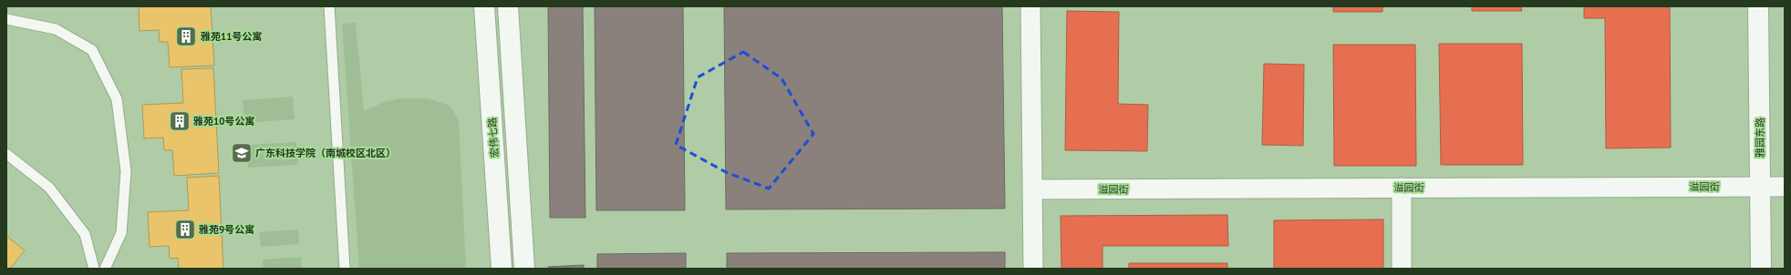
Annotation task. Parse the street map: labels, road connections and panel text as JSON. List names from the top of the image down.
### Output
{
  "streets": {
    "street": ["宏伟七路", "雅园东路", "溢园街"]
  },
  "crossings": [
    ["雅园东路", "溢园街"]
  ],
  "places": {
    "building": ["雅苑11号公寓", "雅苑10号公寓", "雅苑9号公寓"],
    "school or university": ["广东科技学院（南城校区北区）"]
  }
}
